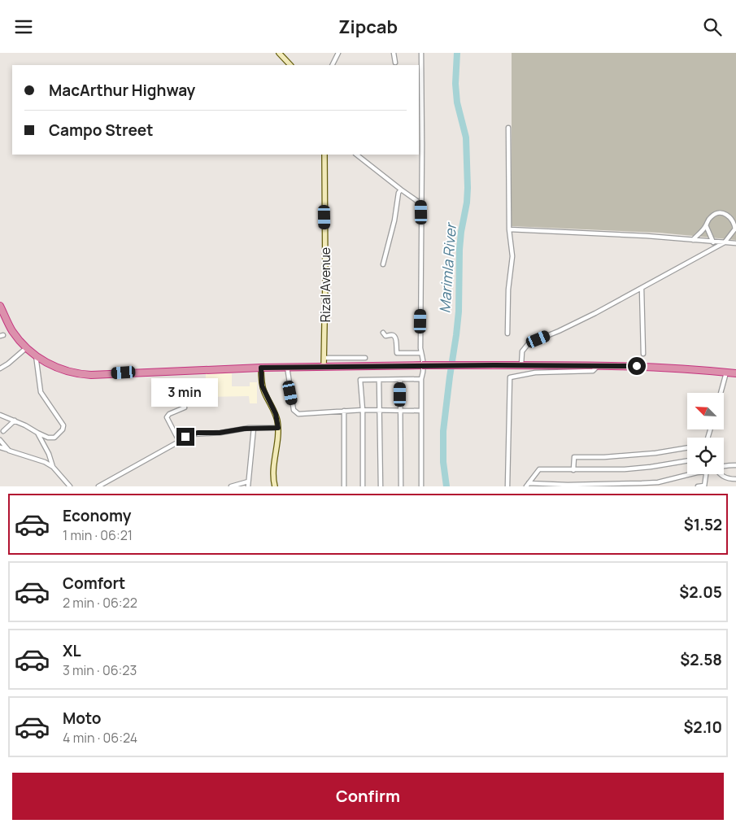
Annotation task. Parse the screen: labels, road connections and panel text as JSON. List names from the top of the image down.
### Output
{
  "streets": {
    "street": ["Rizal Avenue"]
  },
  "water": ["Marimla River"],
  "north": "top left",
  "page": {
    "header": "Zipcab",
    "banner": ["MacArthur Highway", "Campo Street"],
    "bubble": "3 min",
    "list": [
      {
        "name": "Economy",
        "note": "1 min · 06:21",
        "value": "$1.52"
      },
      {
        "name": "Comfort",
        "note": "2 min · 06:22",
        "value": "$2.05"
      },
      {
        "name": "XL",
        "note": "3 min · 06:23",
        "value": "$2.58"
      },
      {
        "name": "Moto",
        "note": "4 min · 06:24",
        "value": "$2.10"
      }
    ],
    "buttons": "Confirm"
  }
}
